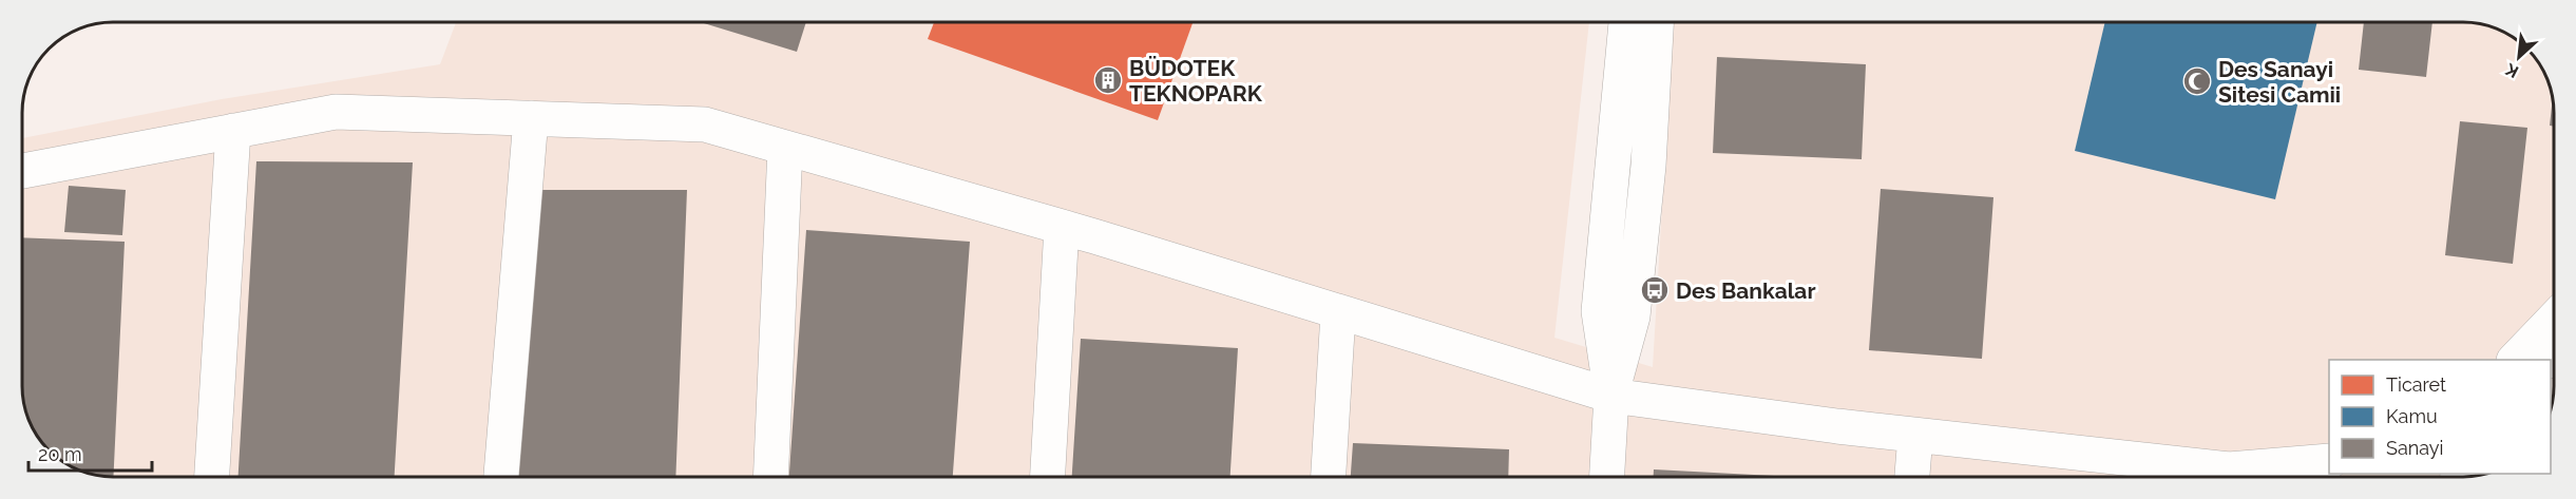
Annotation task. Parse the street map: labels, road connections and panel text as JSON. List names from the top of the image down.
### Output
{
  "places": {
    "building": ["BÜDOTEK TEKNOPARK"],
    "mosque": ["Des Sanayi Sitesi Camii"],
    "bus stop": ["Des Bankalar"]
  },
  "legend": ["Ticaret", "Kamu", "Sanayi"],
  "scale_bar": "20 m",
  "north": "bottom left"
}
